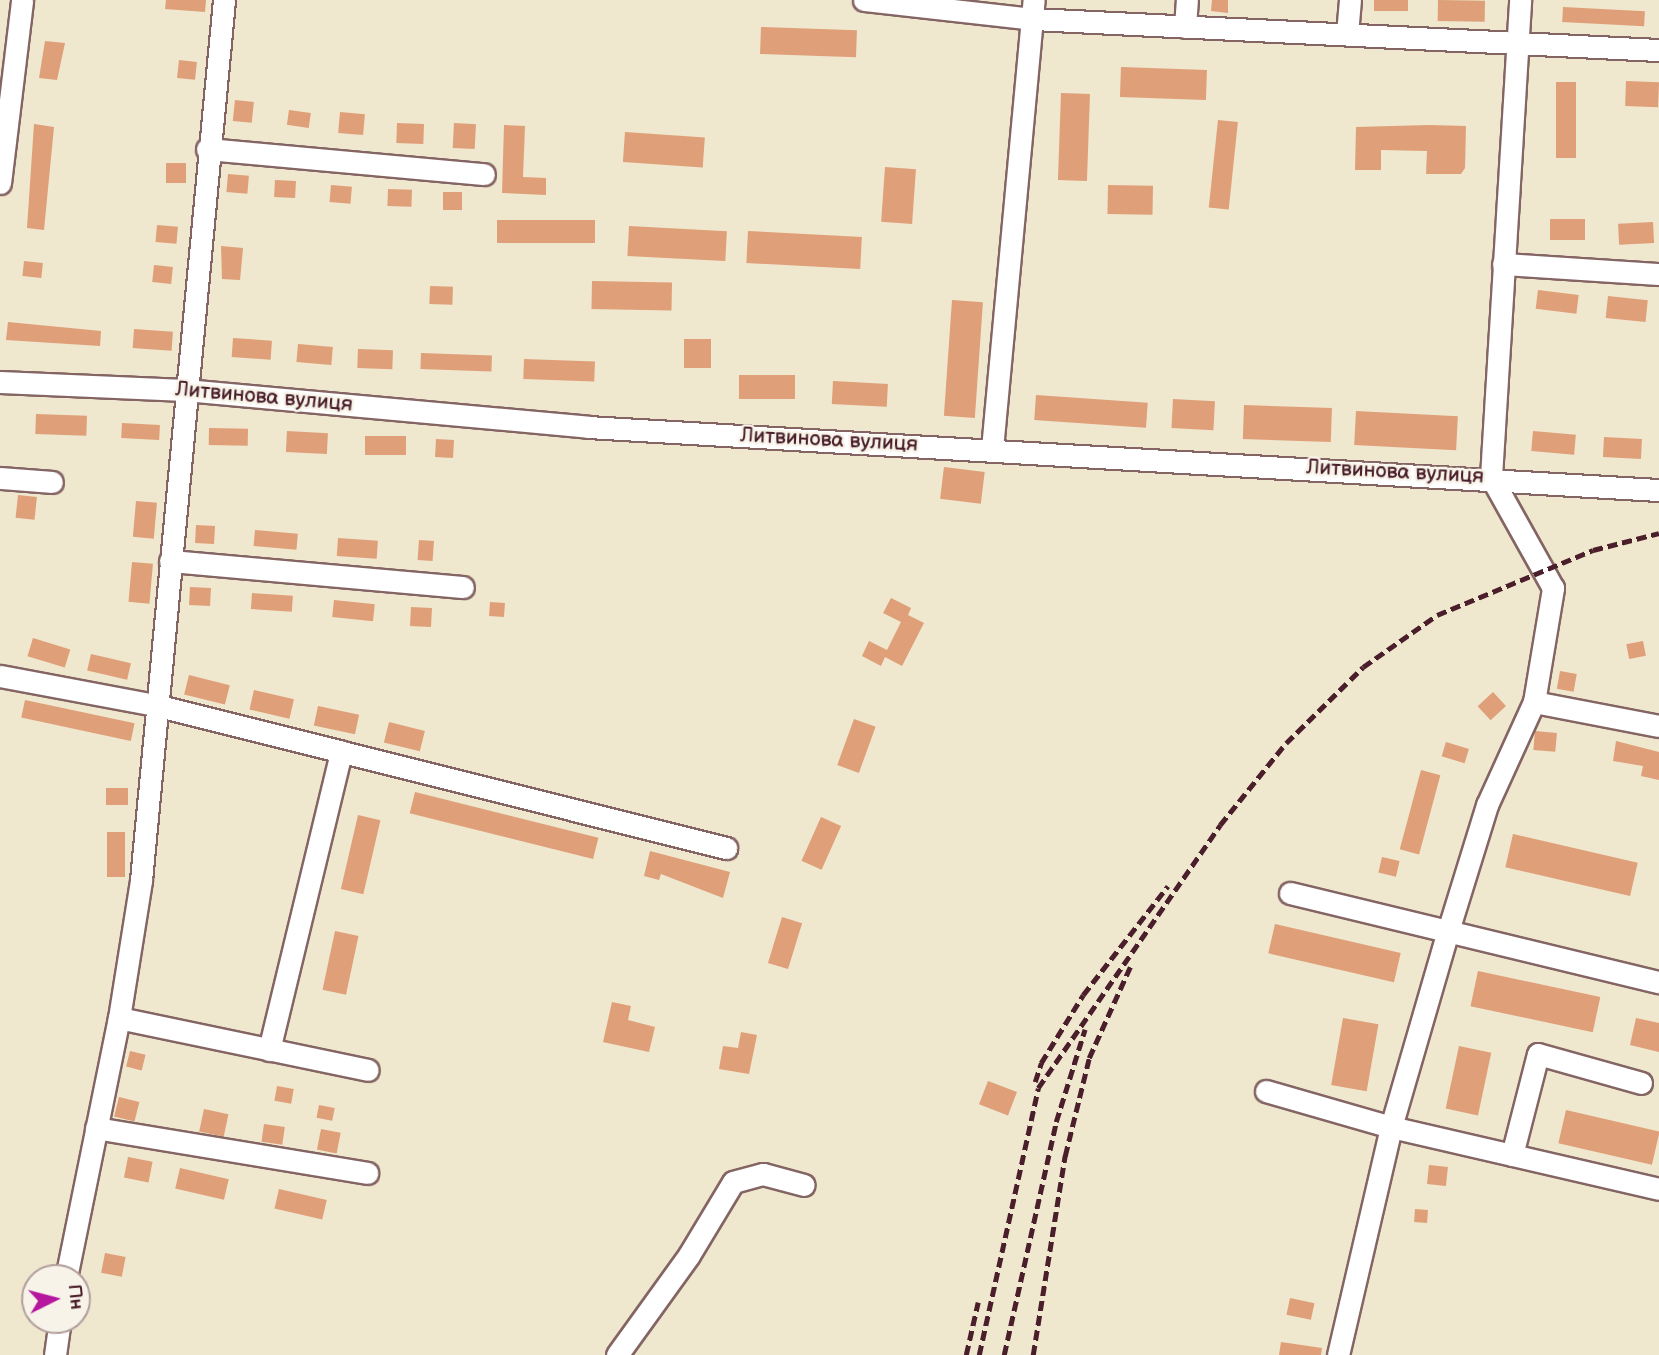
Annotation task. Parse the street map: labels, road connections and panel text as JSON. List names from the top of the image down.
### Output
{
  "streets": {
    "street": ["Литвинова вулиця"]
  },
  "north": "right"
}
